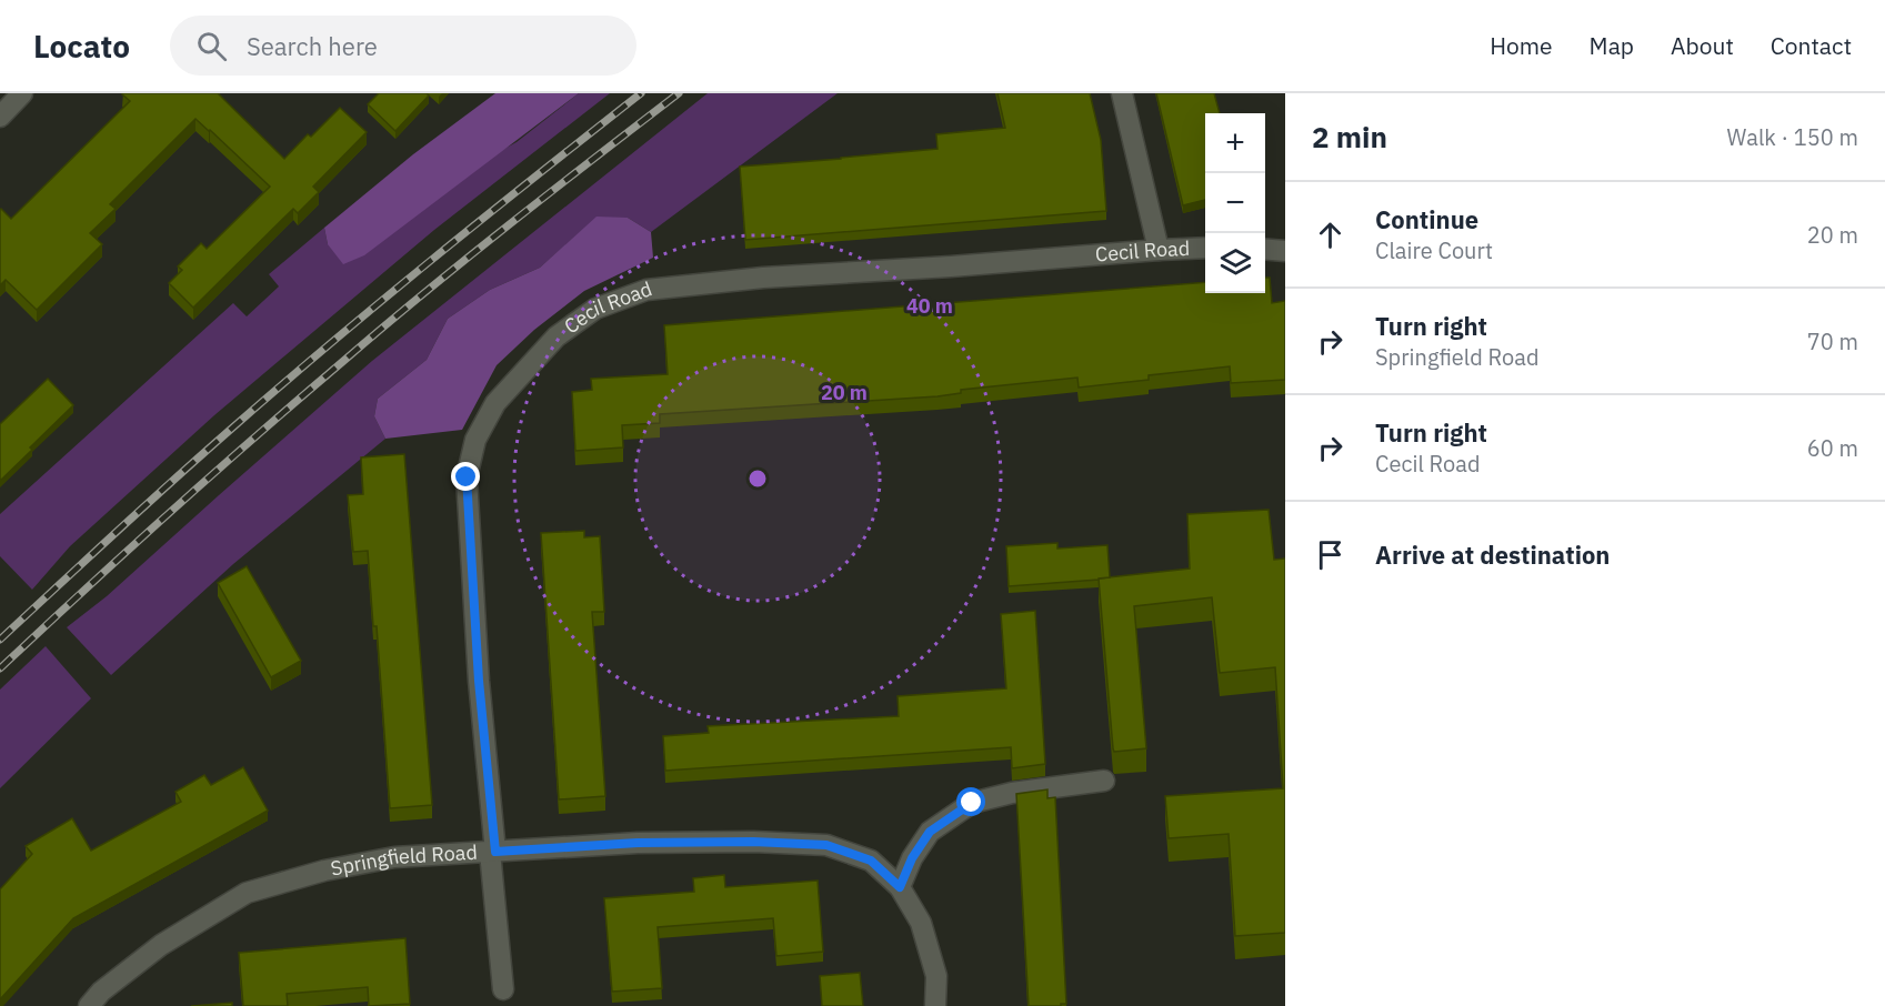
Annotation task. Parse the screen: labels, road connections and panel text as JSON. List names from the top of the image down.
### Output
{
  "streets": {
    "street": ["Cecil Road", "Springfield Road"]
  },
  "crossings": [
    ["Cecil Road", "Springfield Road"]
  ],
  "page": {
    "header": "Locato",
    "search": "Search here",
    "nav": [
      "Home",
      "Map",
      "About",
      "Contact"
    ],
    "heading": ["2 min", "Walk · 150 m"],
    "map_buttons": ["+", "−"],
    "list": [
      ["Continue", "Claire Court", "20 m"],
      ["Turn right", "Springfield Road", "70 m"],
      ["Turn right", "Cecil Road", "60 m"],
      "Arrive at destination"
    ]
  },
  "rings": ["40 m", "20 m"]
}
